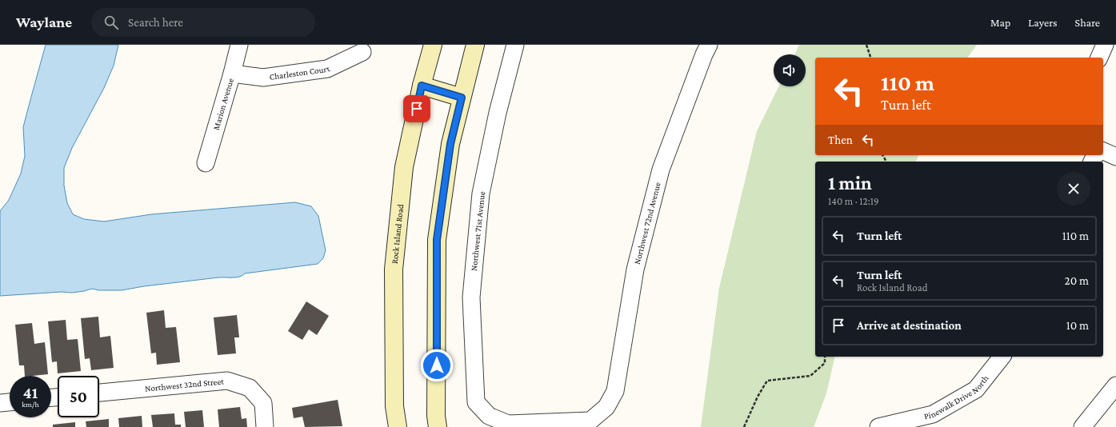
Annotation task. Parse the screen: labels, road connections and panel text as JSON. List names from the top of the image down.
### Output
{
  "streets": {
    "main road": ["Rock Island Road"],
    "street": [
      "Charleston Court",
      "Marion Avenue",
      "Northwest 72nd Avenue",
      "Northwest 71st Avenue",
      "Northwest 32nd Street",
      "Pinewalk Drive North"
    ]
  },
  "crossings": [
    ["Charleston Court", "Marion Avenue"],
    ["Northwest 72nd Avenue", "Northwest 71st Avenue"]
  ],
  "page": {
    "header": "Waylane",
    "search": "Search here",
    "nav": ["Map", "Layers", "Share"],
    "turn": ["110 m", "Turn left"],
    "then": "Then",
    "heading": ["1 min", "140 m · 12:19"],
    "list": [
      {
        "name": "Turn left",
        "value": "110 m"
      },
      {
        "name": "Turn left",
        "note": "Rock Island Road",
        "value": "20 m"
      },
      {
        "name": "Arrive at destination",
        "value": "10 m"
      }
    ],
    "speed": "41 km/h",
    "limit": "50"
  }
}
